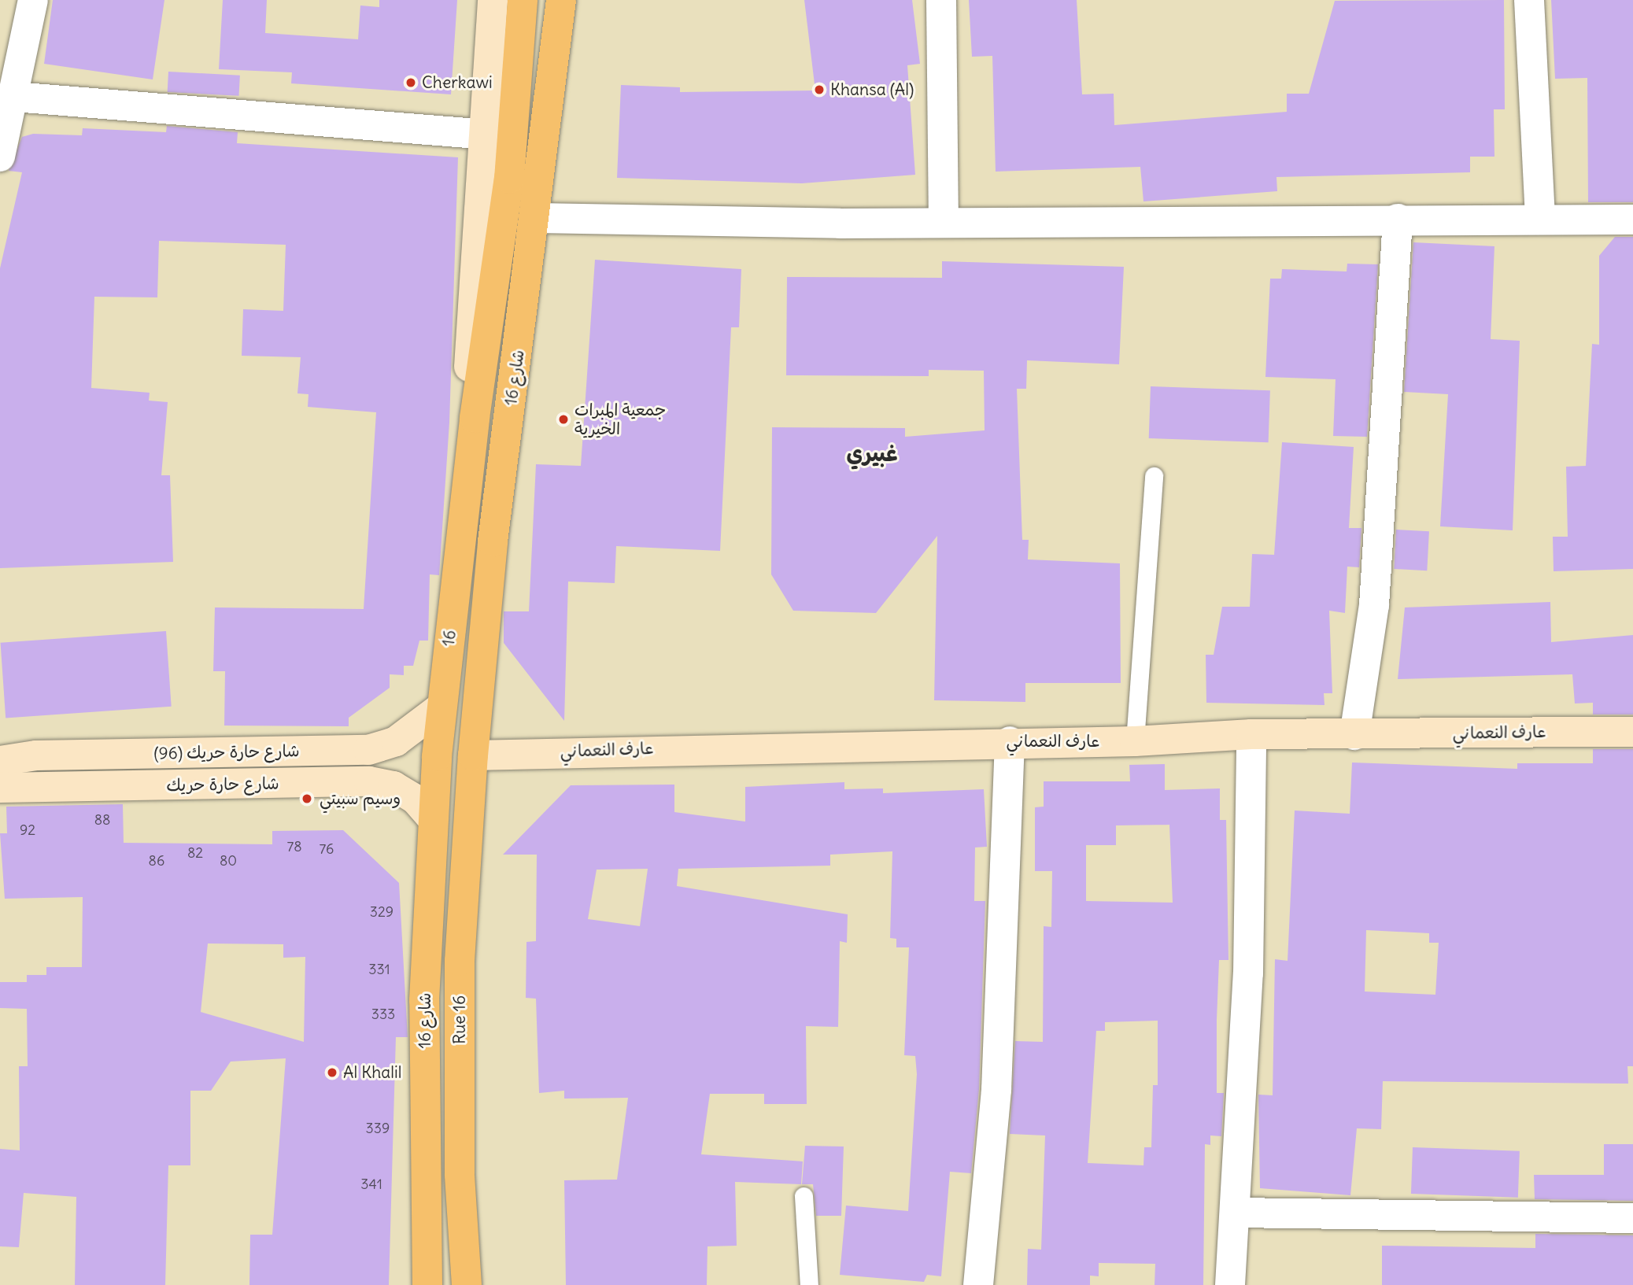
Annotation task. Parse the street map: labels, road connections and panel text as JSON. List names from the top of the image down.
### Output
{
  "streets": {
    "main road": ["شارع 16", "16", "Rue 16"],
    "street": ["عارف النعماني", "شارع حارة حريك (96)", "شارع حارة حريك"]
  },
  "crossings": [
    ["شارع 16", "16"],
    ["شارع 16", "عارف النعماني"],
    ["شارع 16", "شارع حارة حريك"],
    ["شارع 16", "Rue 16"],
    ["16", "شارع حارة حريك (96)"],
    ["عارف النعماني", "Rue 16"]
  ],
  "districts": ["غبيري"],
  "places": [
    "Cherkawi",
    "Khansa (Al)",
    "جمعية المبرات الخيرية",
    "وسيم سبيتي",
    "Al Khalil"
  ],
  "house_numbers": [
    "88",
    "92",
    "78",
    "76",
    "82",
    "86",
    "80",
    "329",
    "331",
    "333",
    "339",
    "341"
  ]
}
